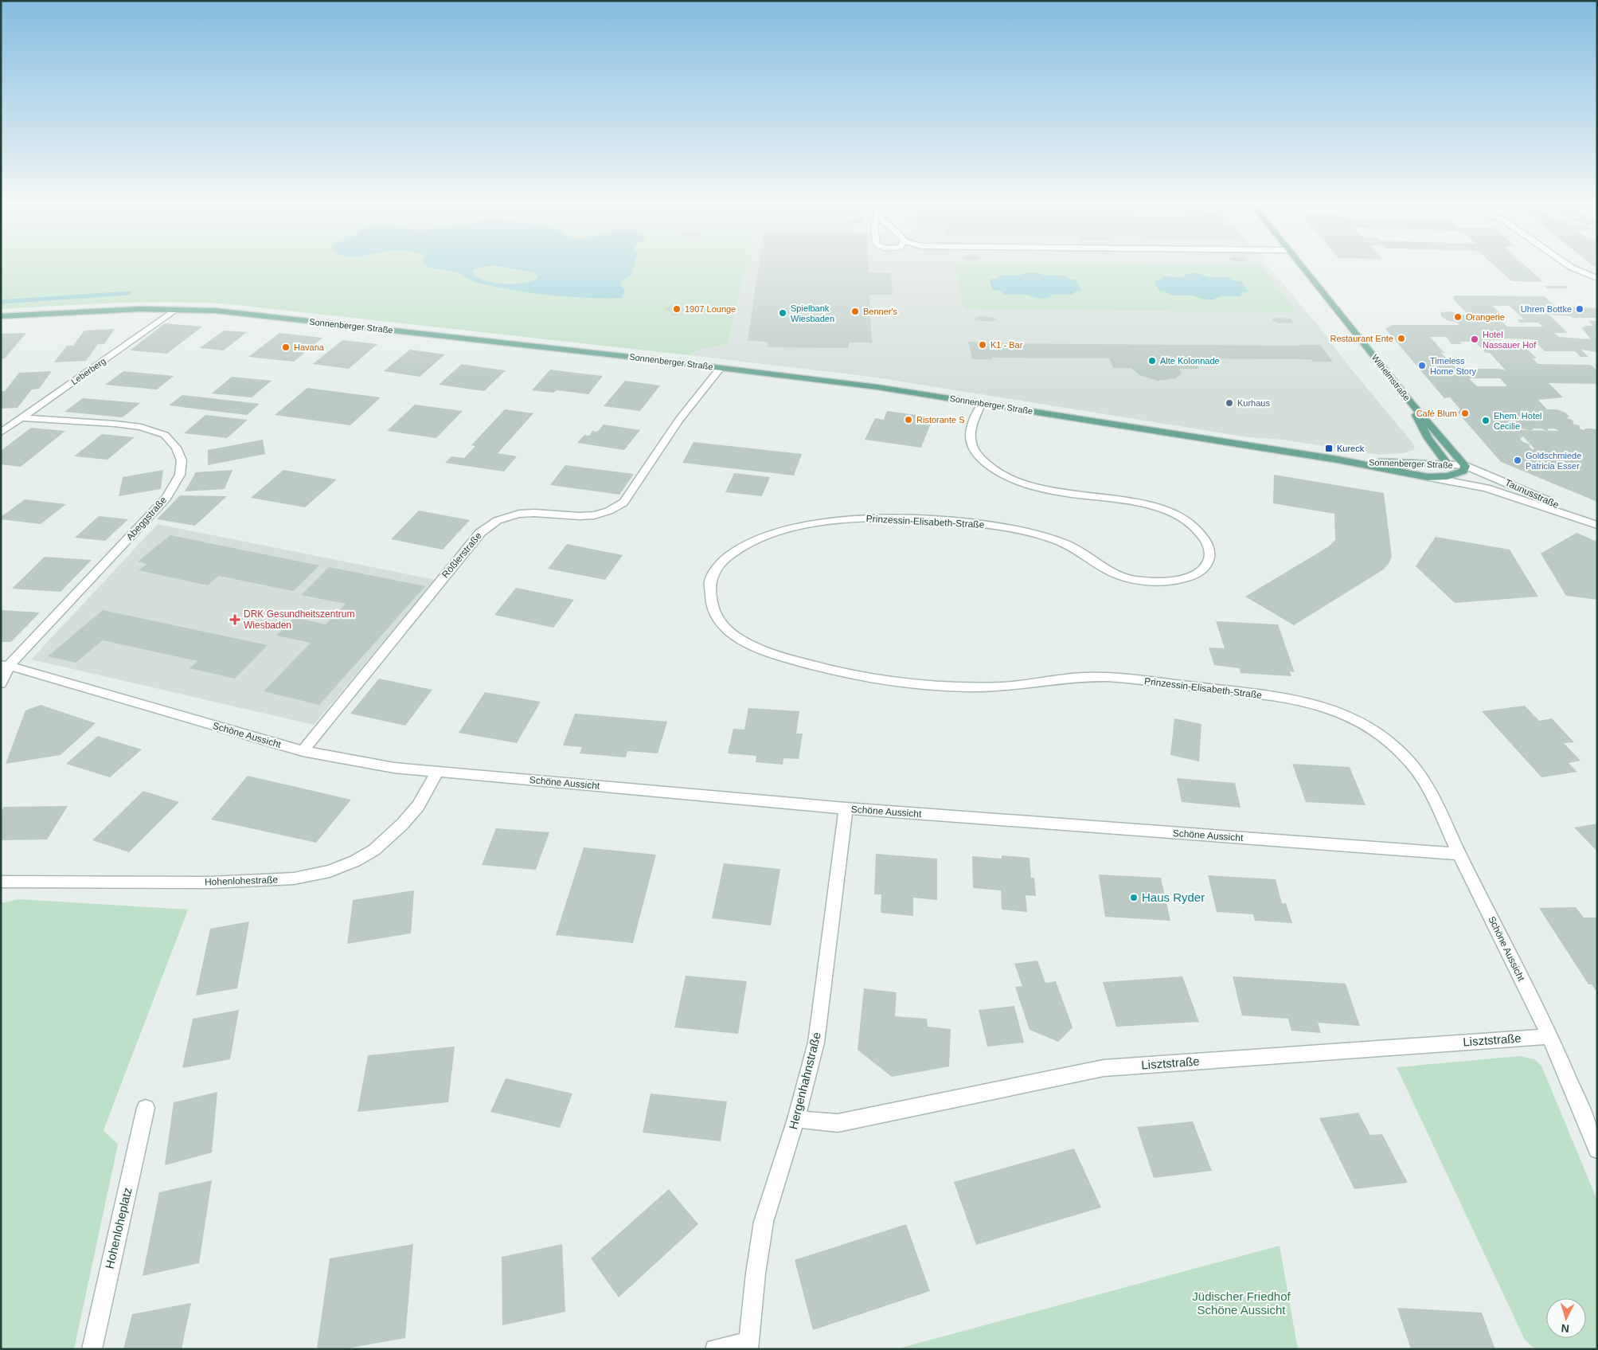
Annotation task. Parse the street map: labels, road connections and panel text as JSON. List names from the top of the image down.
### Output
{
  "streets": {
    "main road": ["Sonnenberger Straße", "Wilhelmstraße"],
    "street": [
      "Leberberg",
      "Taunusstraße",
      "Abeggstraße",
      "Prinzessin-Elisabeth-Straße",
      "Rößlerstraße",
      "Schöne Aussicht",
      "Hohenlohestraße",
      "Lisztstraße",
      "Hergenhahnstraße",
      "Hohenloheplatz"
    ]
  },
  "crossings": [
    ["Sonnenberger Straße", "Leberberg"],
    ["Sonnenberger Straße", "Wilhelmstraße"],
    ["Sonnenberger Straße", "Taunusstraße"],
    ["Sonnenberger Straße", "Prinzessin-Elisabeth-Straße"],
    ["Sonnenberger Straße", "Rößlerstraße"],
    ["Leberberg", "Abeggstraße"],
    ["Wilhelmstraße", "Taunusstraße"],
    ["Abeggstraße", "Schöne Aussicht"],
    ["Prinzessin-Elisabeth-Straße", "Schöne Aussicht"],
    ["Rößlerstraße", "Schöne Aussicht"],
    ["Schöne Aussicht", "Hohenlohestraße"],
    ["Schöne Aussicht", "Lisztstraße"],
    ["Schöne Aussicht", "Hergenhahnstraße"],
    ["Lisztstraße", "Hergenhahnstraße"]
  ],
  "parks": ["Jüdischer Friedhof Schöne Aussicht"],
  "places": {
    "other": [
      "1907 Lounge",
      "Uhren Bottke",
      "Benner's",
      "Spielbank Wiesbaden",
      "Orangerie",
      "Restaurant Ente",
      "Hotel Nassauer Hof",
      "K1 - Bar",
      "Havana",
      "Alte Kolonnade",
      "Timeless Home Story",
      "Kurhaus",
      "Café Blum",
      "Ristorante S",
      "Ehem. Hotel Cecilie",
      "Goldschmiede Patricia Esser",
      "Haus Ryder"
    ],
    "transit": ["Kureck"],
    "health": ["DRK Gesundheitszentrum Wiesbaden"]
  },
  "north": "bottom"
}
